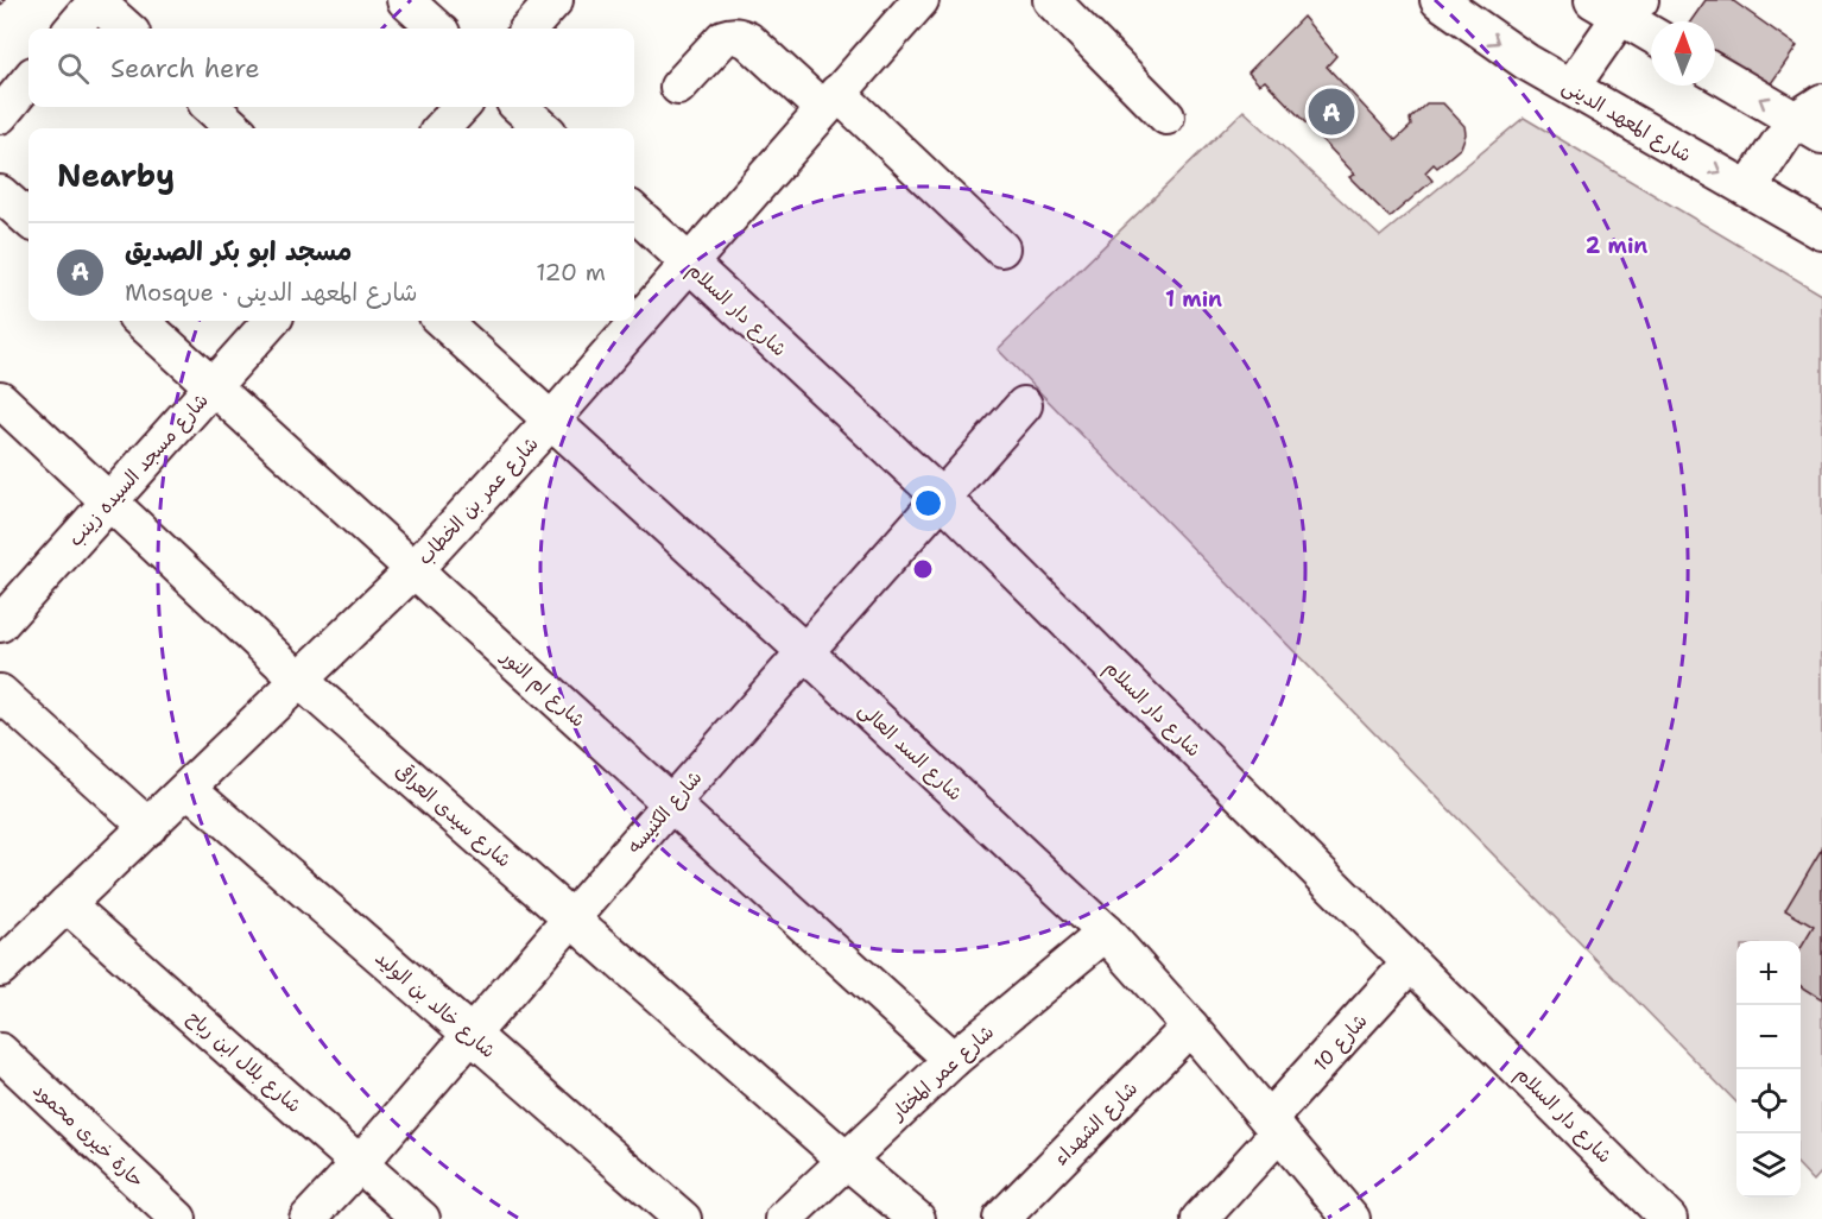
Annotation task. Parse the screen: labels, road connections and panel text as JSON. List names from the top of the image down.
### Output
{
  "streets": {
    "street": [
      "شارع المعهد الدينى",
      "شارع دار السلام",
      "شارع مسجد السيده زينب",
      "شارع عمر بن الخطاب",
      "شارع ام النور",
      "شارع السد العالى",
      "شارع الكنيسه",
      "شارع سيدى العراقى",
      "شارع خالد بن الوليد",
      "شارع 10",
      "شارع بلال ابن رباح",
      "شارع عمر المختار",
      "شارع الشهداء",
      "حارة خيرى محمود"
    ]
  },
  "crossings": [
    ["شارع دار السلام", "شارع عمر بن الخطاب"],
    ["شارع دار السلام", "شارع الكنيسه"],
    ["شارع دار السلام", "شارع 10"],
    ["شارع مسجد السيده زينب", "شارع ام النور"],
    ["شارع مسجد السيده زينب", "شارع سيدى العراقى"],
    ["شارع عمر بن الخطاب", "شارع ام النور"],
    ["شارع عمر بن الخطاب", "شارع السد العالى"],
    ["شارع عمر بن الخطاب", "شارع سيدى العراقى"],
    ["شارع عمر بن الخطاب", "شارع خالد بن الوليد"],
    ["شارع عمر بن الخطاب", "شارع بلال ابن رباح"],
    ["شارع ام النور", "شارع الكنيسه"],
    ["شارع ام النور", "شارع عمر المختار"],
    ["شارع السد العالى", "شارع الكنيسه"],
    ["شارع السد العالى", "شارع 10"],
    ["شارع السد العالى", "شارع عمر المختار"],
    ["شارع السد العالى", "شارع الشهداء"],
    ["شارع الكنيسه", "شارع سيدى العراقى"],
    ["شارع الكنيسه", "شارع خالد بن الوليد"],
    ["شارع الكنيسه", "شارع بلال ابن رباح"],
    ["شارع سيدى العراقى", "شارع عمر المختار"]
  ],
  "north": "top",
  "page": {
    "search": "Search here",
    "pins": "A",
    "heading": "Nearby",
    "list": [
      {
        "mark": "A",
        "name": "مسجد ابو بكر الصديق",
        "note": "Mosque · شارع المعهد الدينى",
        "value": "120 m"
      }
    ],
    "map_buttons": ["+", "−"]
  },
  "rings": ["2 min", "1 min"]
}
